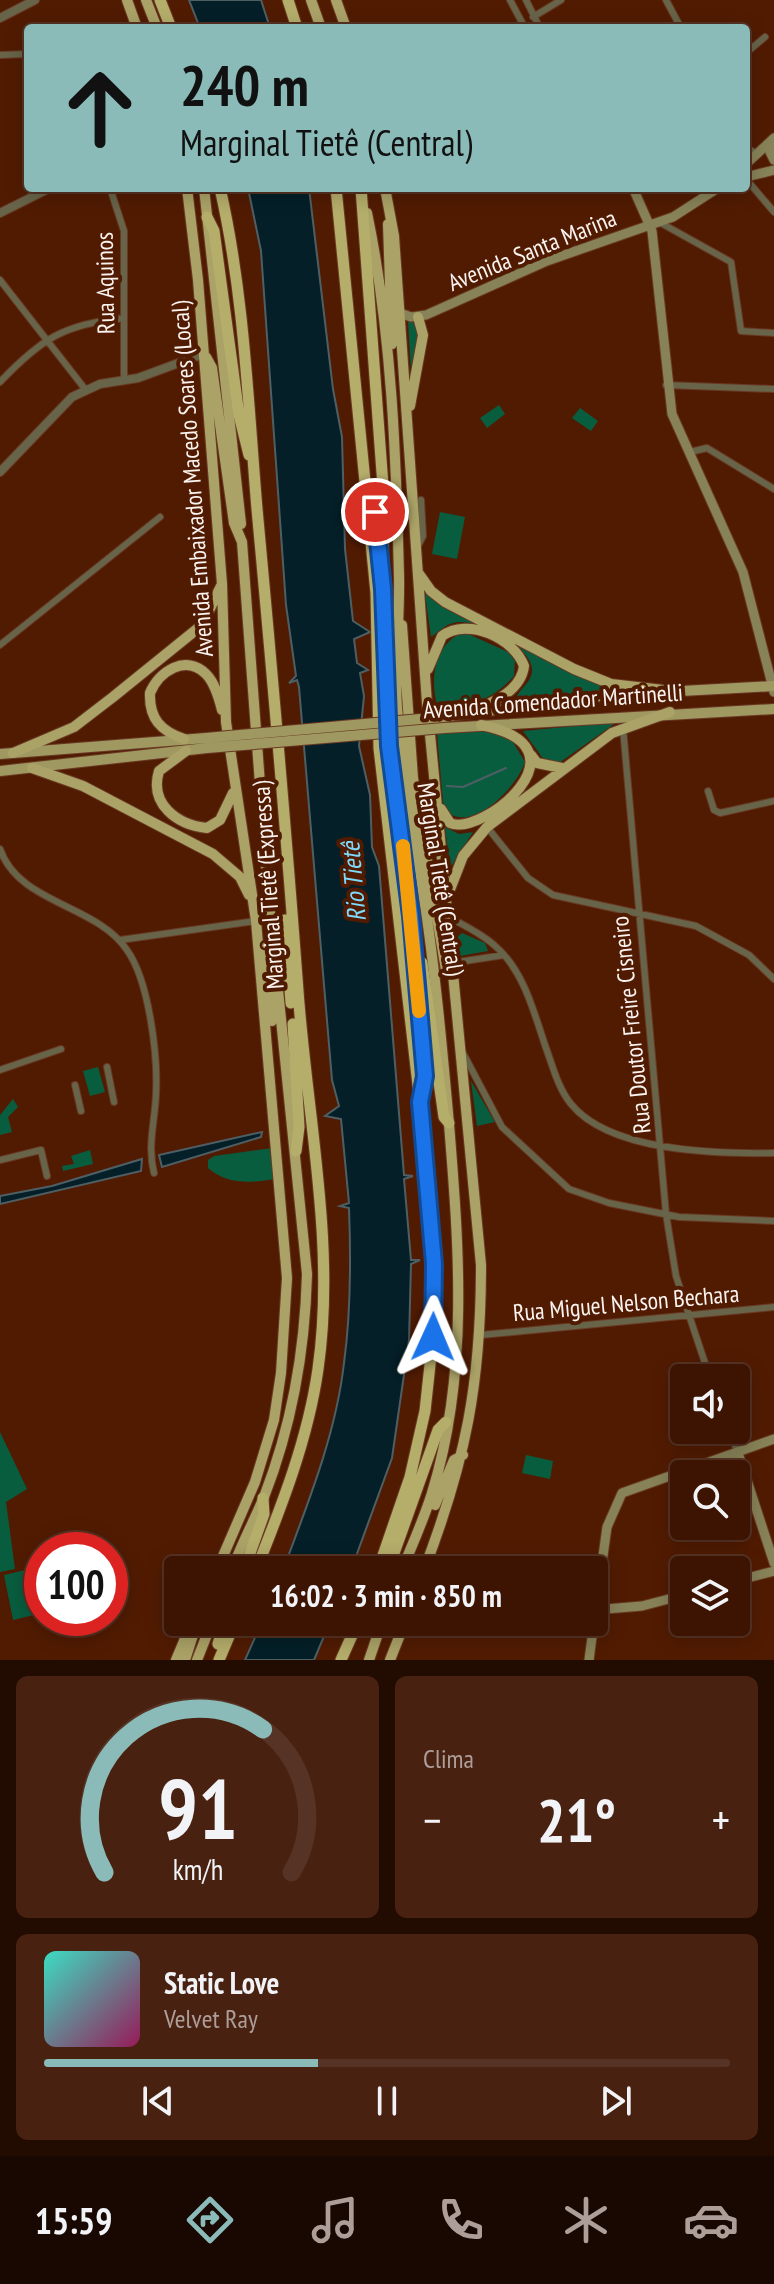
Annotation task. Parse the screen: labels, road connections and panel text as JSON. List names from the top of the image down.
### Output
{
  "streets": {
    "highway": ["Avenida Embaixador Macedo Soares (Local)", "Marginal Tietê (Central)", "Marginal Tietê (Expressa)"],
    "main road": ["Avenida Santa Marina", "Avenida Comendador Martinelli"],
    "street": ["Rua Aquinos", "Rua Doutor Freire Cisneiro", "Rua Miguel Nelson Bechara"]
  },
  "crossings": [
    ["Rua Doutor Freire Cisneiro", "Rua Miguel Nelson Bechara"]
  ],
  "water": ["Rio Tietê"],
  "page": {
    "turn": ["240 m", "Marginal Tietê (Central)"],
    "limit": "100",
    "trip": "16:02 · 3 min · 850 m",
    "tile": "Clima",
    "heat": ["−", "21°", "+"],
    "song": ["Static Love", "Velvet Ray"],
    "tabs": "15:59",
    "gauge": ["91", "km/h"]
  }
}
